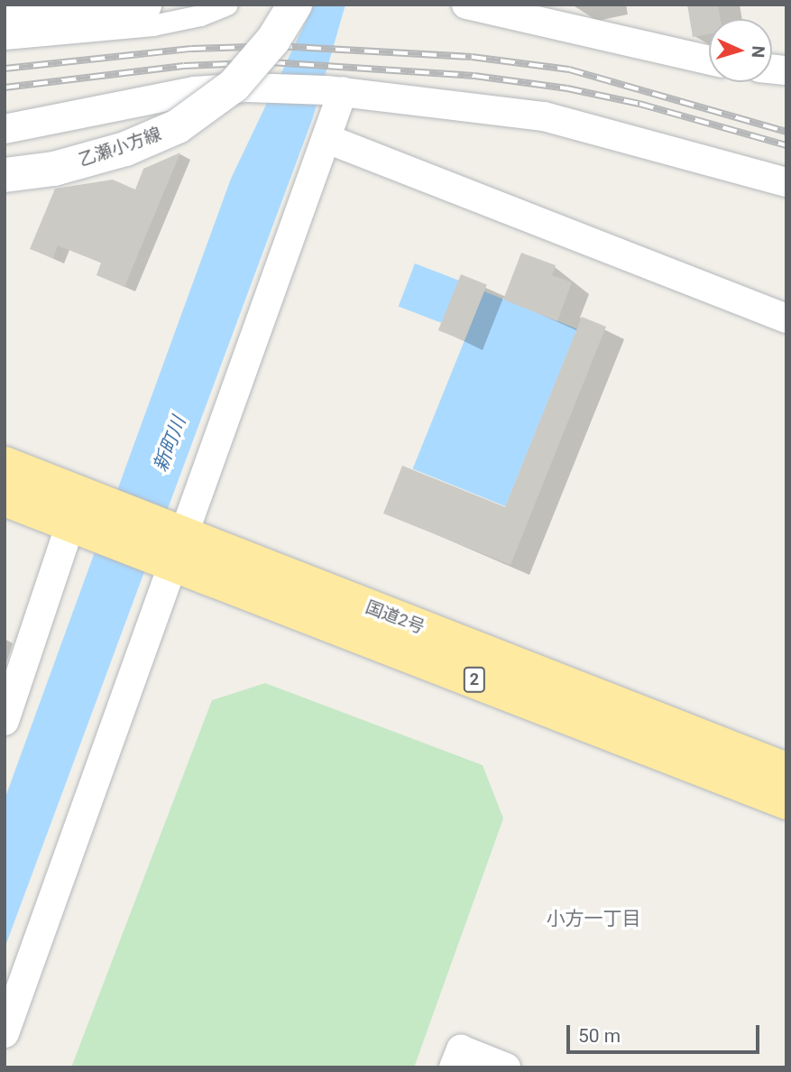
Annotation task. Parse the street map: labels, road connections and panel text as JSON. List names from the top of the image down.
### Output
{
  "streets": {
    "highway": ["国道2号", "2"],
    "main road": ["乙瀬小方線"]
  },
  "districts": ["小方一丁目"],
  "water": ["新町川"],
  "scale_bar": "50 m",
  "north": "right"
}
